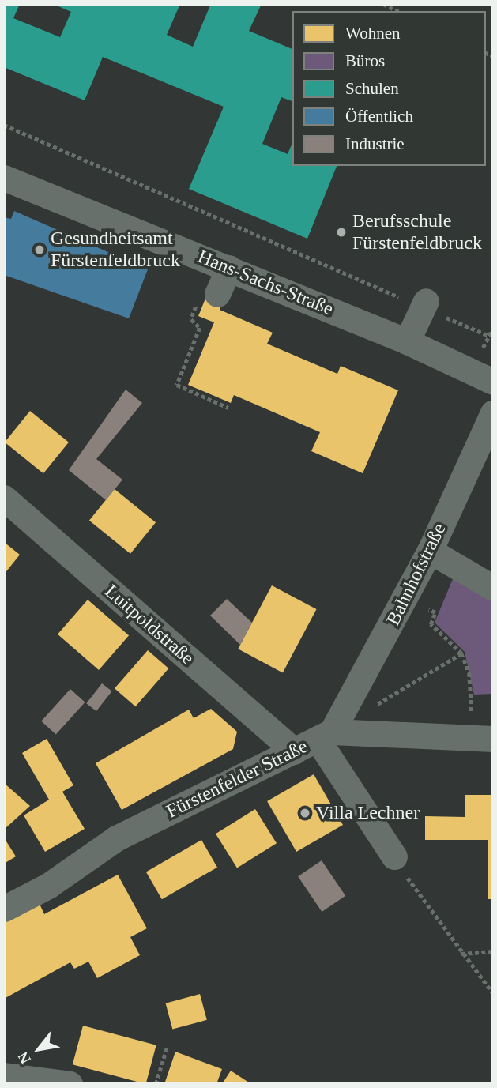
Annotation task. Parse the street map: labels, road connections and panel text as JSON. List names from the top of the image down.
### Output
{
  "streets": {
    "street": [
      "Hans-Sachs-Straße",
      "Bahnhofstraße",
      "Luitpoldstraße",
      "Fürstenfelder Straße"
    ]
  },
  "crossings": [
    ["Bahnhofstraße", "Fürstenfelder Straße"],
    ["Luitpoldstraße", "Fürstenfelder Straße"]
  ],
  "places": ["Berufsschule Fürstenfeldbruck", "Gesundheitsamt Fürstenfeldbruck", "Villa Lechner"],
  "legend": [
    "Wohnen",
    "Büros",
    "Schulen",
    "Öffentlich",
    "Industrie"
  ],
  "north": "bottom left"
}
